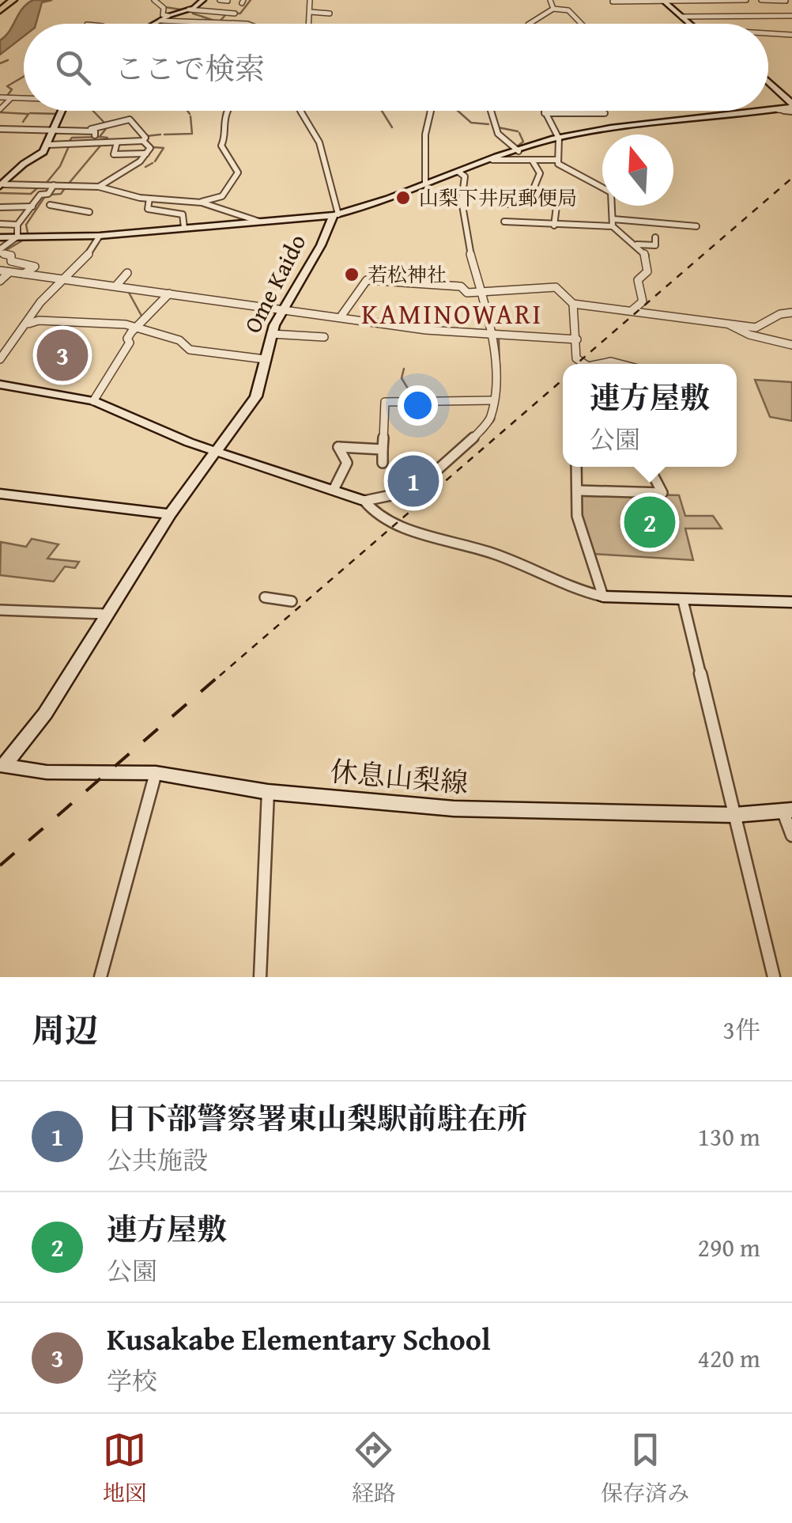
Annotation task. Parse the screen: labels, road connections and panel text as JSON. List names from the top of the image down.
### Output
{
  "streets": {
    "main road": ["Ome Kaido", "休息山梨線"]
  },
  "crossings": [
    ["Ome Kaido", "休息山梨線"]
  ],
  "districts": ["KAMINOWARI"],
  "places": ["山梨下井尻郵便局", "若松神社"],
  "north": "top",
  "page": {
    "search": "ここで検索",
    "pins": ["3", "1", "2"],
    "popup": ["連方屋敷", "公園"],
    "heading": ["周辺", "3件"],
    "list": [
      {
        "mark": "1",
        "name": "日下部警察署東山梨駅前駐在所",
        "note": "公共施設",
        "value": "130 m"
      },
      {
        "mark": "2",
        "name": "連方屋敷",
        "note": "公園",
        "value": "290 m"
      },
      {
        "mark": "3",
        "name": "Kusakabe Elementary School",
        "note": "学校",
        "value": "420 m"
      }
    ],
    "nav": ["地図", "経路", "保存済み"]
  }
}
